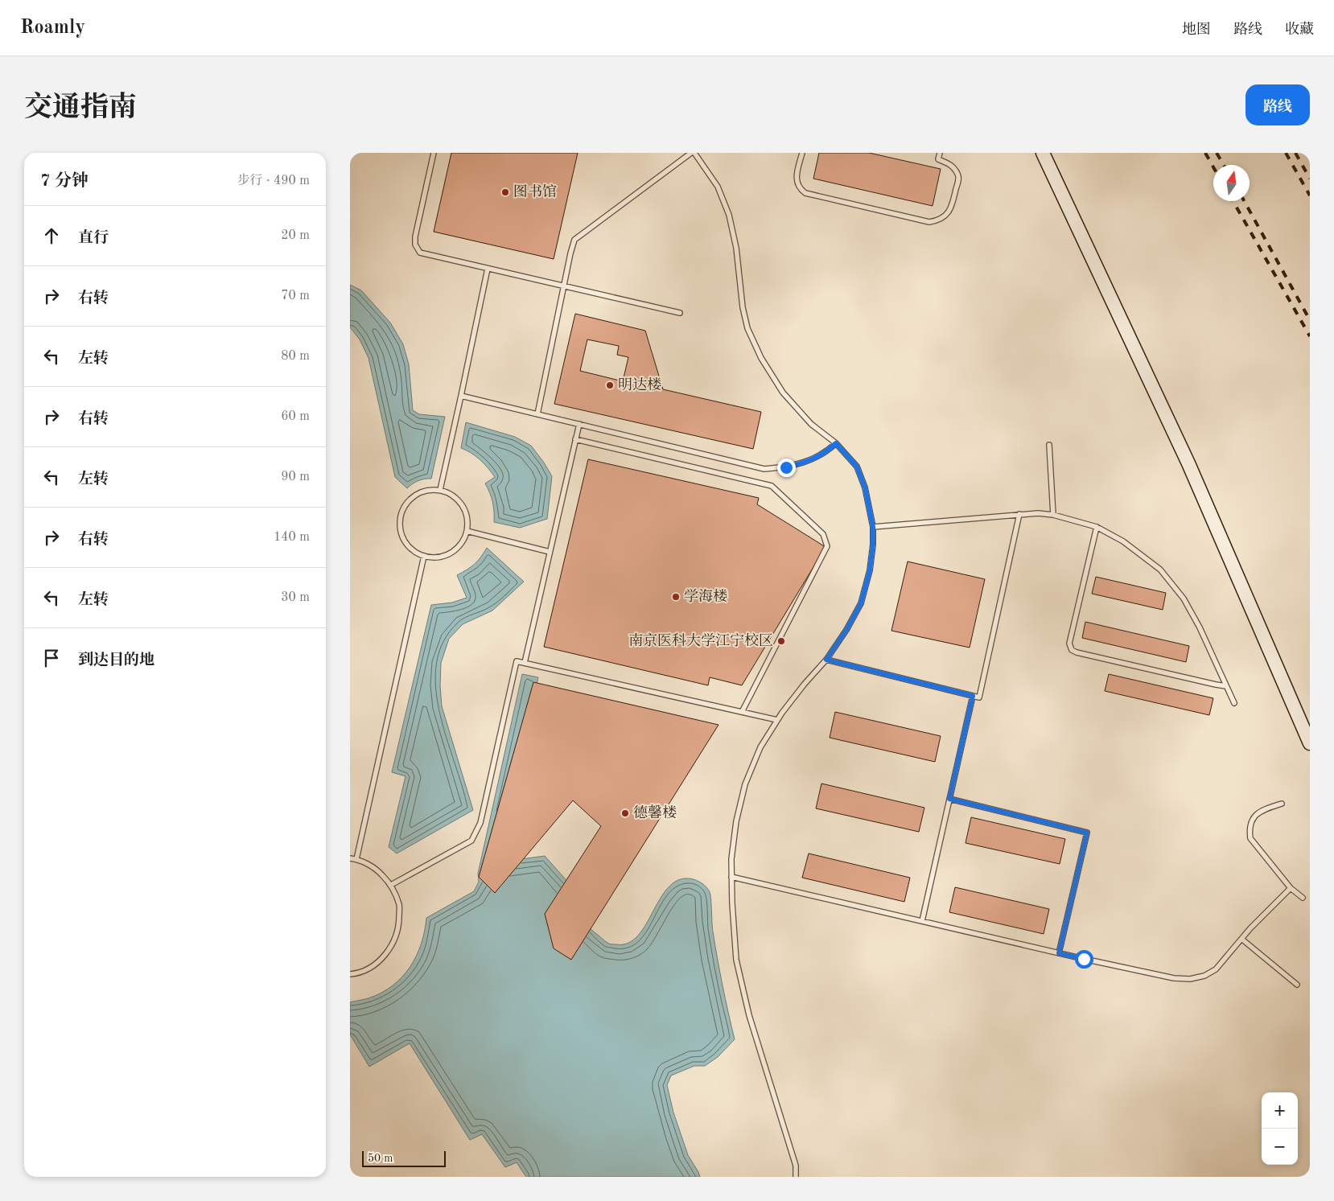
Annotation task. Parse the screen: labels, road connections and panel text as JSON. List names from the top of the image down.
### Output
{
  "places": [
    "图书馆",
    "明达楼",
    "学海楼",
    "南京医科大学江宁校区",
    "德馨楼"
  ],
  "scale_bar": "50 m",
  "north": "top",
  "page": {
    "header": "Roamly",
    "nav": ["地图", "路线", "收藏"],
    "title": "交通指南",
    "buttons": "路线",
    "heading": ["7 分钟", "步行 · 490 m"],
    "list": [
      ["直行", "20 m"],
      ["右转", "70 m"],
      ["左转", "80 m"],
      ["右转", "60 m"],
      ["左转", "90 m"],
      ["右转", "140 m"],
      ["左转", "30 m"],
      "到达目的地"
    ],
    "map_buttons": ["+", "−"],
    "scale": "50 m"
  }
}
